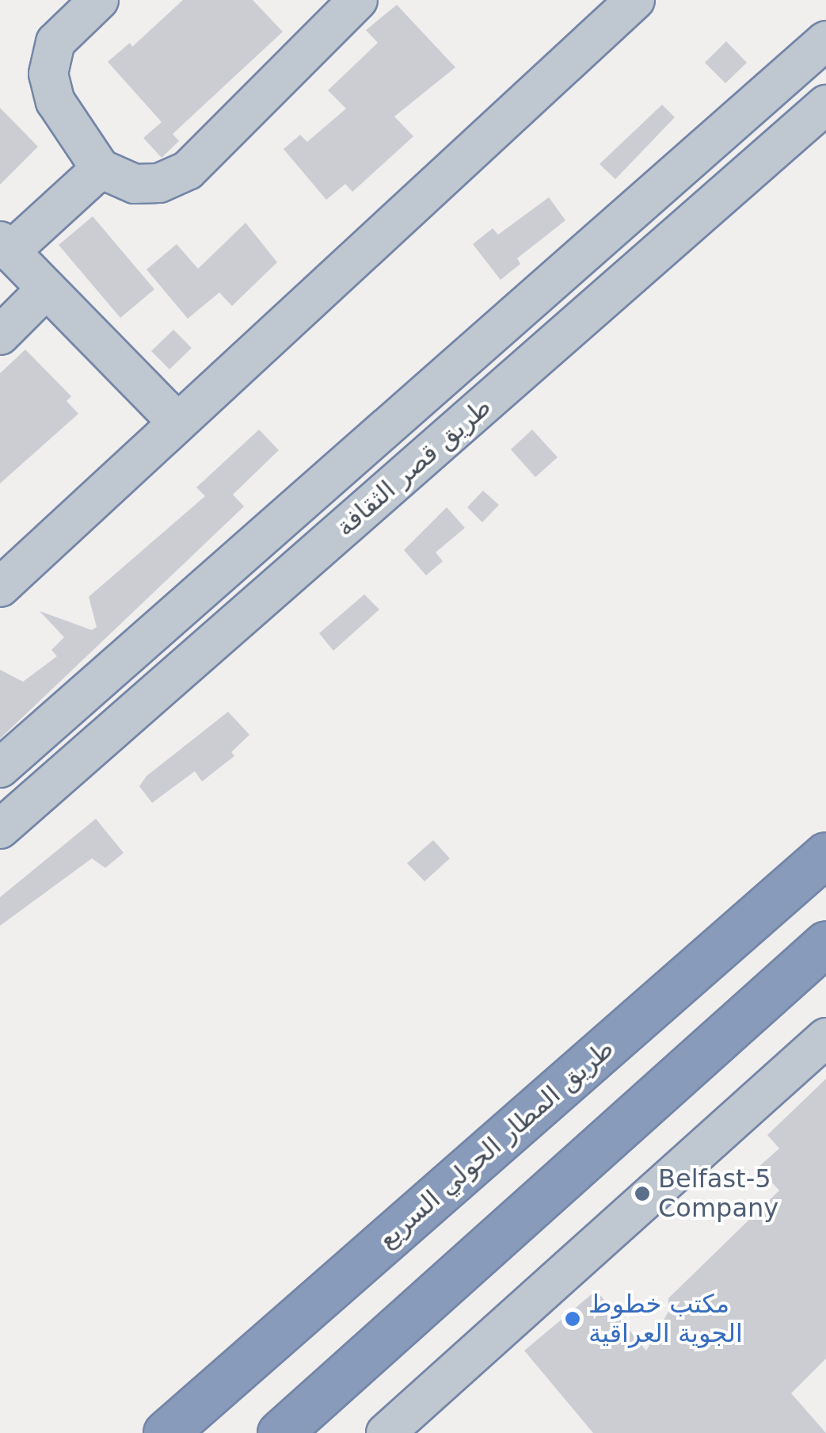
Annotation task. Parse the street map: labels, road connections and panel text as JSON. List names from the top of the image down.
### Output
{
  "streets": {
    "highway": ["طريق المطار الحولي السريع"],
    "street": ["طريق قصر الثقافة"]
  },
  "places": ["Belfast-5 Company", "مكتب خطوط الجوية العراقية"]
}
